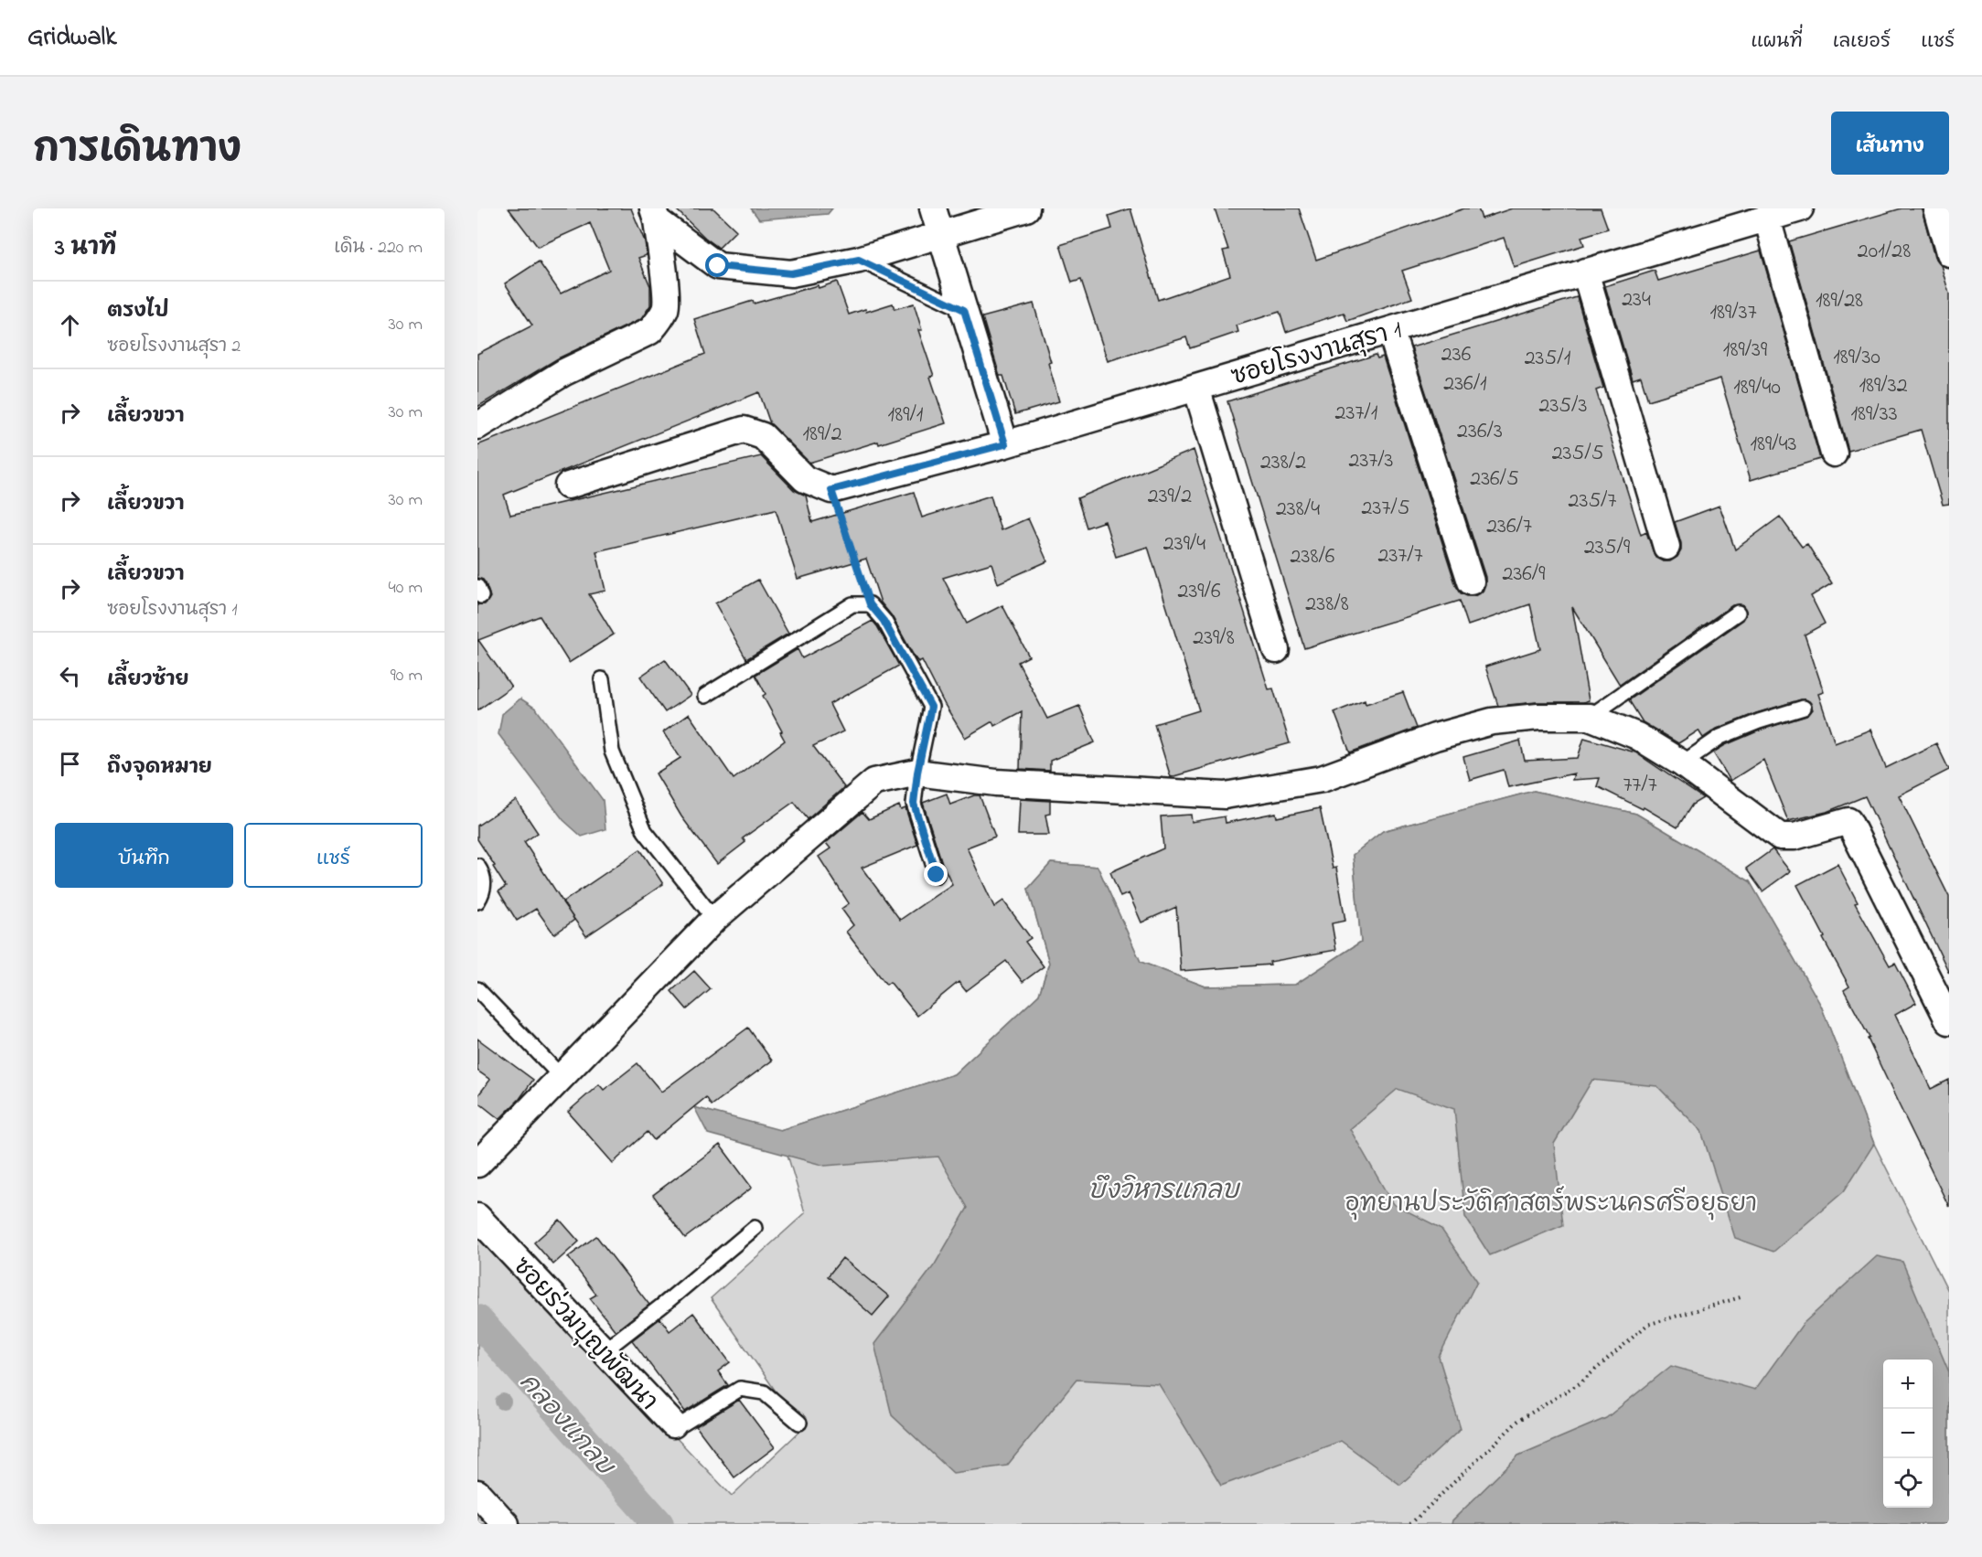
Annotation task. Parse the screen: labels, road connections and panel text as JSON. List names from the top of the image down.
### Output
{
  "streets": {
    "street": ["ซอยโรงงานสุรา 1", "ซอยร่วมบุญพัฒนา"]
  },
  "water": ["บึงวิหารแกลบ", "คลองแกลบ"],
  "parks": ["อุทยานประวัติศาสตร์พระนครศรีอยุธยา"],
  "house_numbers": [
    "201/28",
    "234",
    "189/28",
    "189/37",
    "189/39",
    "236",
    "189/30",
    "235/1",
    "236/1",
    "189/32",
    "189/40",
    "235/3",
    "237/1",
    "189/33",
    "189/1",
    "236/3",
    "189/2",
    "189/43",
    "235/5",
    "237/3",
    "238/2",
    "236/5",
    "239/2",
    "235/7",
    "237/5",
    "238/4",
    "236/7",
    "239/4",
    "235/9",
    "237/7",
    "238/6",
    "236/9",
    "239/6",
    "238/8",
    "239/8",
    "77/7"
  ],
  "page": {
    "header": "Gridwalk",
    "nav": ["แผนที่", "เลเยอร์", "แชร์"],
    "title": "การเดินทาง",
    "buttons": [
      "เส้นทาง",
      ["บันทึก", "แชร์"]
    ],
    "heading": ["3 นาที", "เดิน · 220 m"],
    "list": [
      ["ตรงไป", "ซอยโรงงานสุรา 2", "30 m"],
      ["เลี้ยวขวา", "30 m"],
      ["เลี้ยวขวา", "30 m"],
      ["เลี้ยวขวา", "ซอยโรงงานสุรา 1", "40 m"],
      ["เลี้ยวซ้าย", "90 m"],
      "ถึงจุดหมาย"
    ],
    "map_buttons": ["+", "−"]
  }
}
